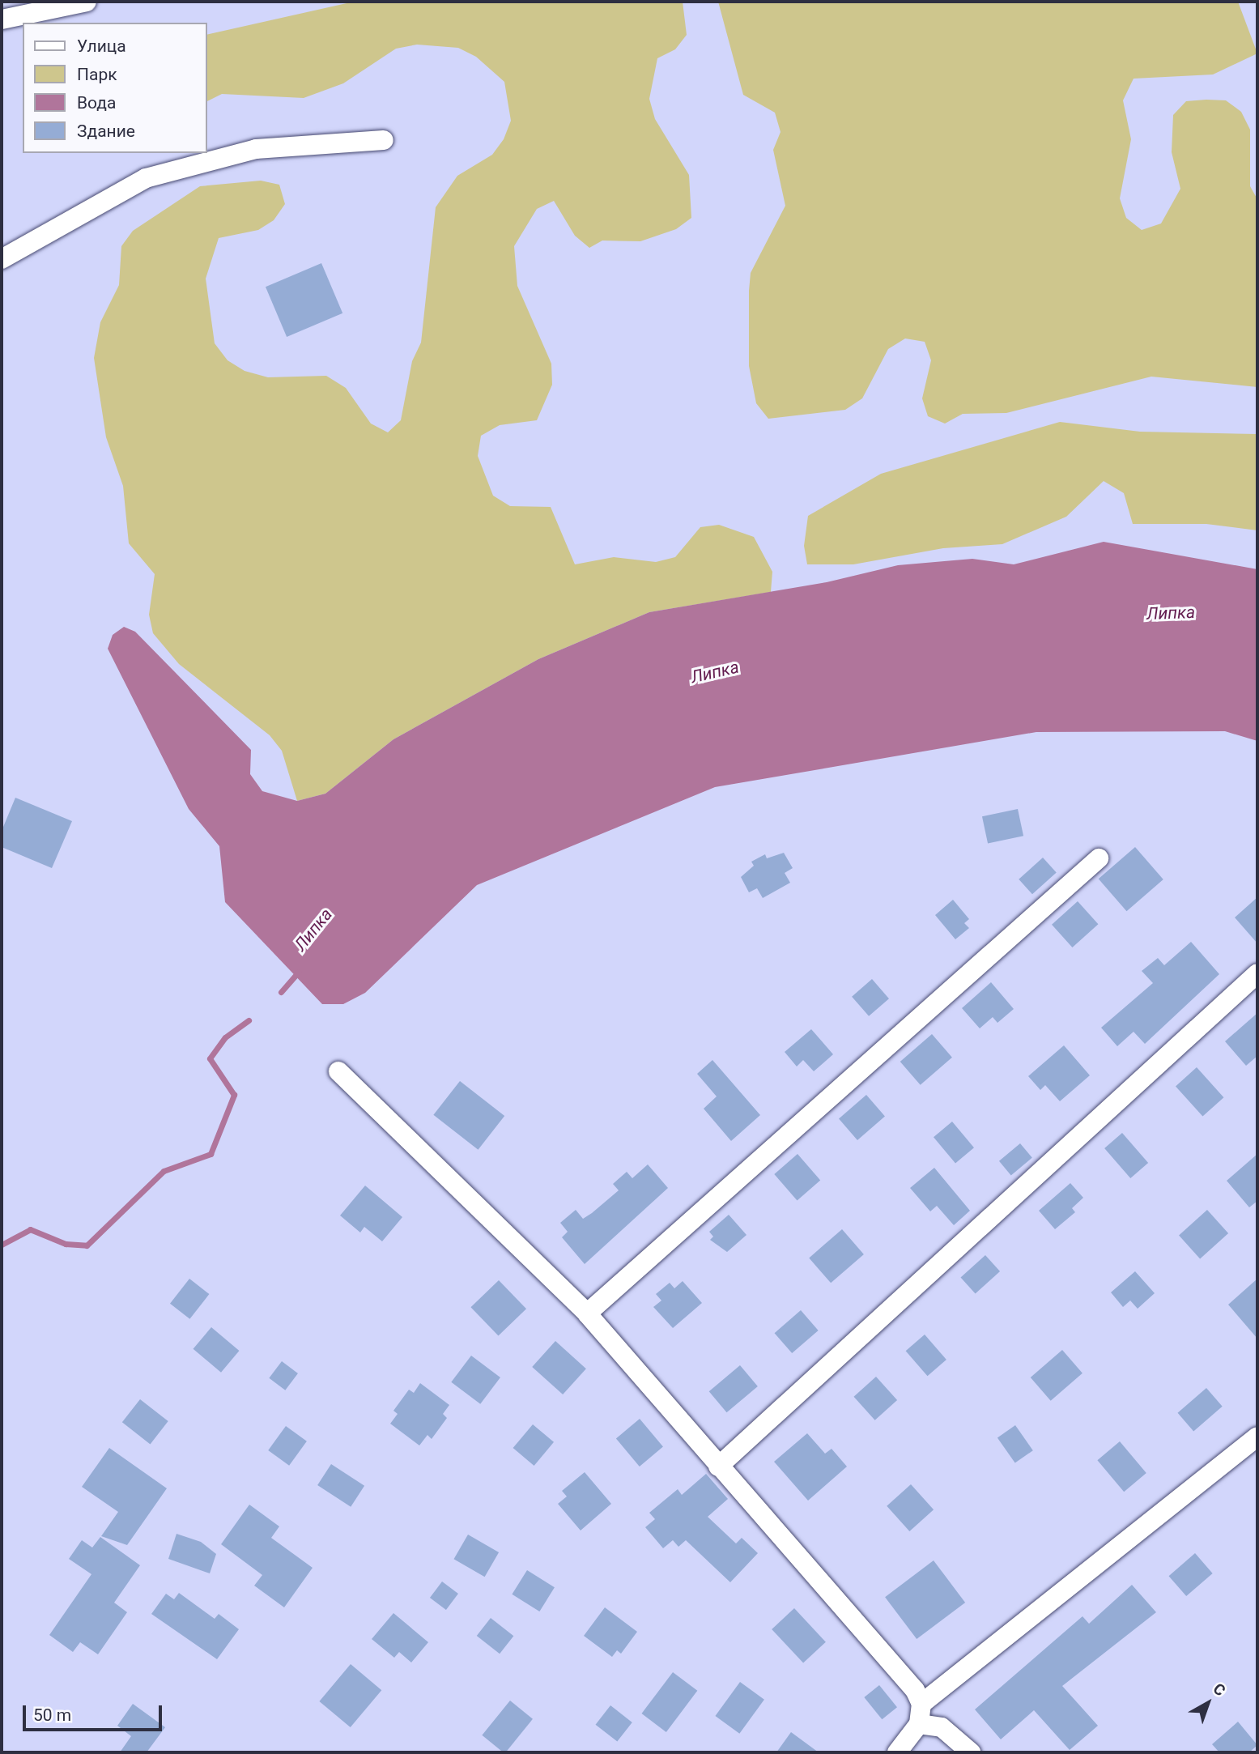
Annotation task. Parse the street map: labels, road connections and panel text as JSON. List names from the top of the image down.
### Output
{
  "water": ["Липка"],
  "legend": [
    "Улица",
    "Парк",
    "Вода",
    "Здание"
  ],
  "scale_bar": "50 m",
  "north": "top right"
}
